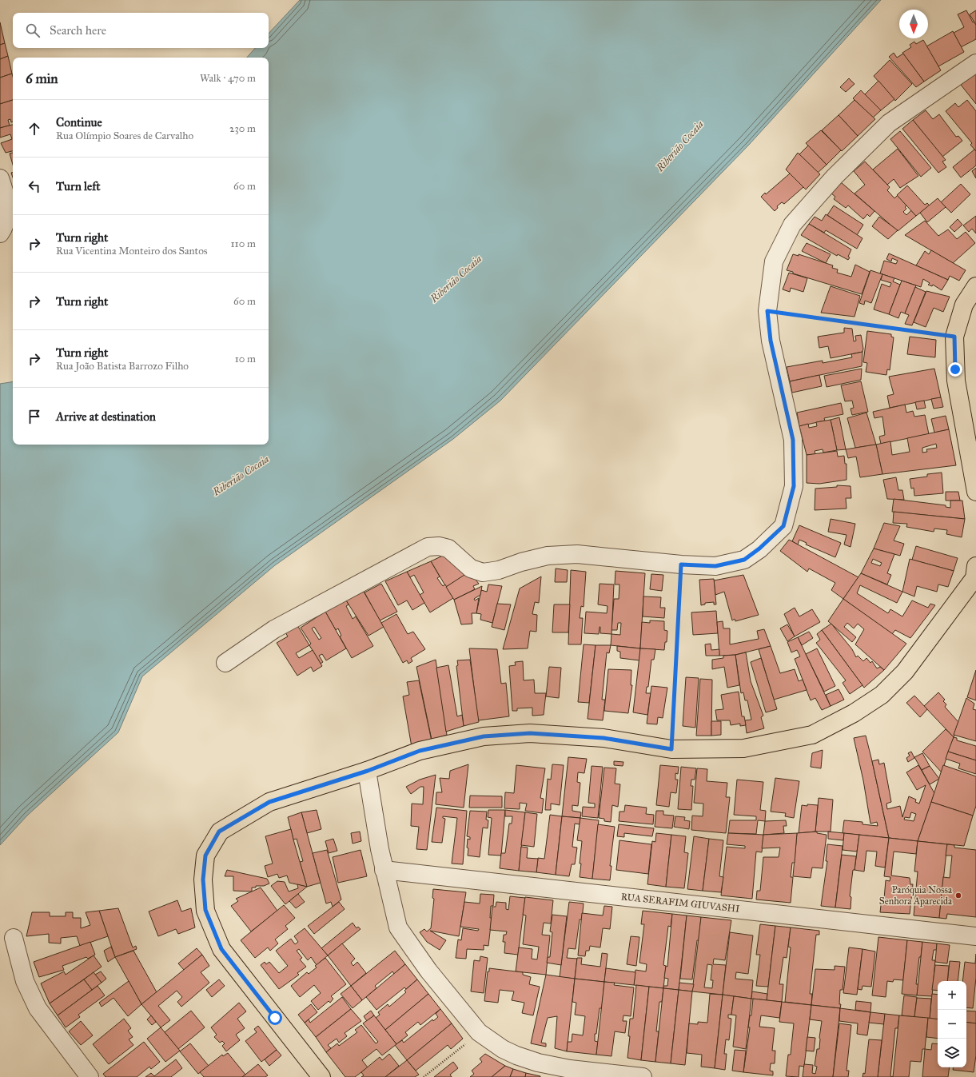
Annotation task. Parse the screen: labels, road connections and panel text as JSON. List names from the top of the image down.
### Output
{
  "streets": {
    "street": ["RUA SERAFIM GIUVASHI"]
  },
  "water": ["Riberião Cocaia"],
  "places": ["Paróquia Nossa Senhora Aparecida"],
  "north": "bottom",
  "page": {
    "search": "Search here",
    "heading": ["6 min", "Walk · 470 m"],
    "list": [
      ["Continue", "Rua Olímpio Soares de Carvalho", "230 m"],
      ["Turn left", "60 m"],
      ["Turn right", "Rua Vicentina Monteiro dos Santos", "110 m"],
      ["Turn right", "60 m"],
      ["Turn right", "Rua João Batista Barrozo Filho", "10 m"],
      "Arrive at destination"
    ],
    "map_buttons": ["+", "−"]
  }
}
